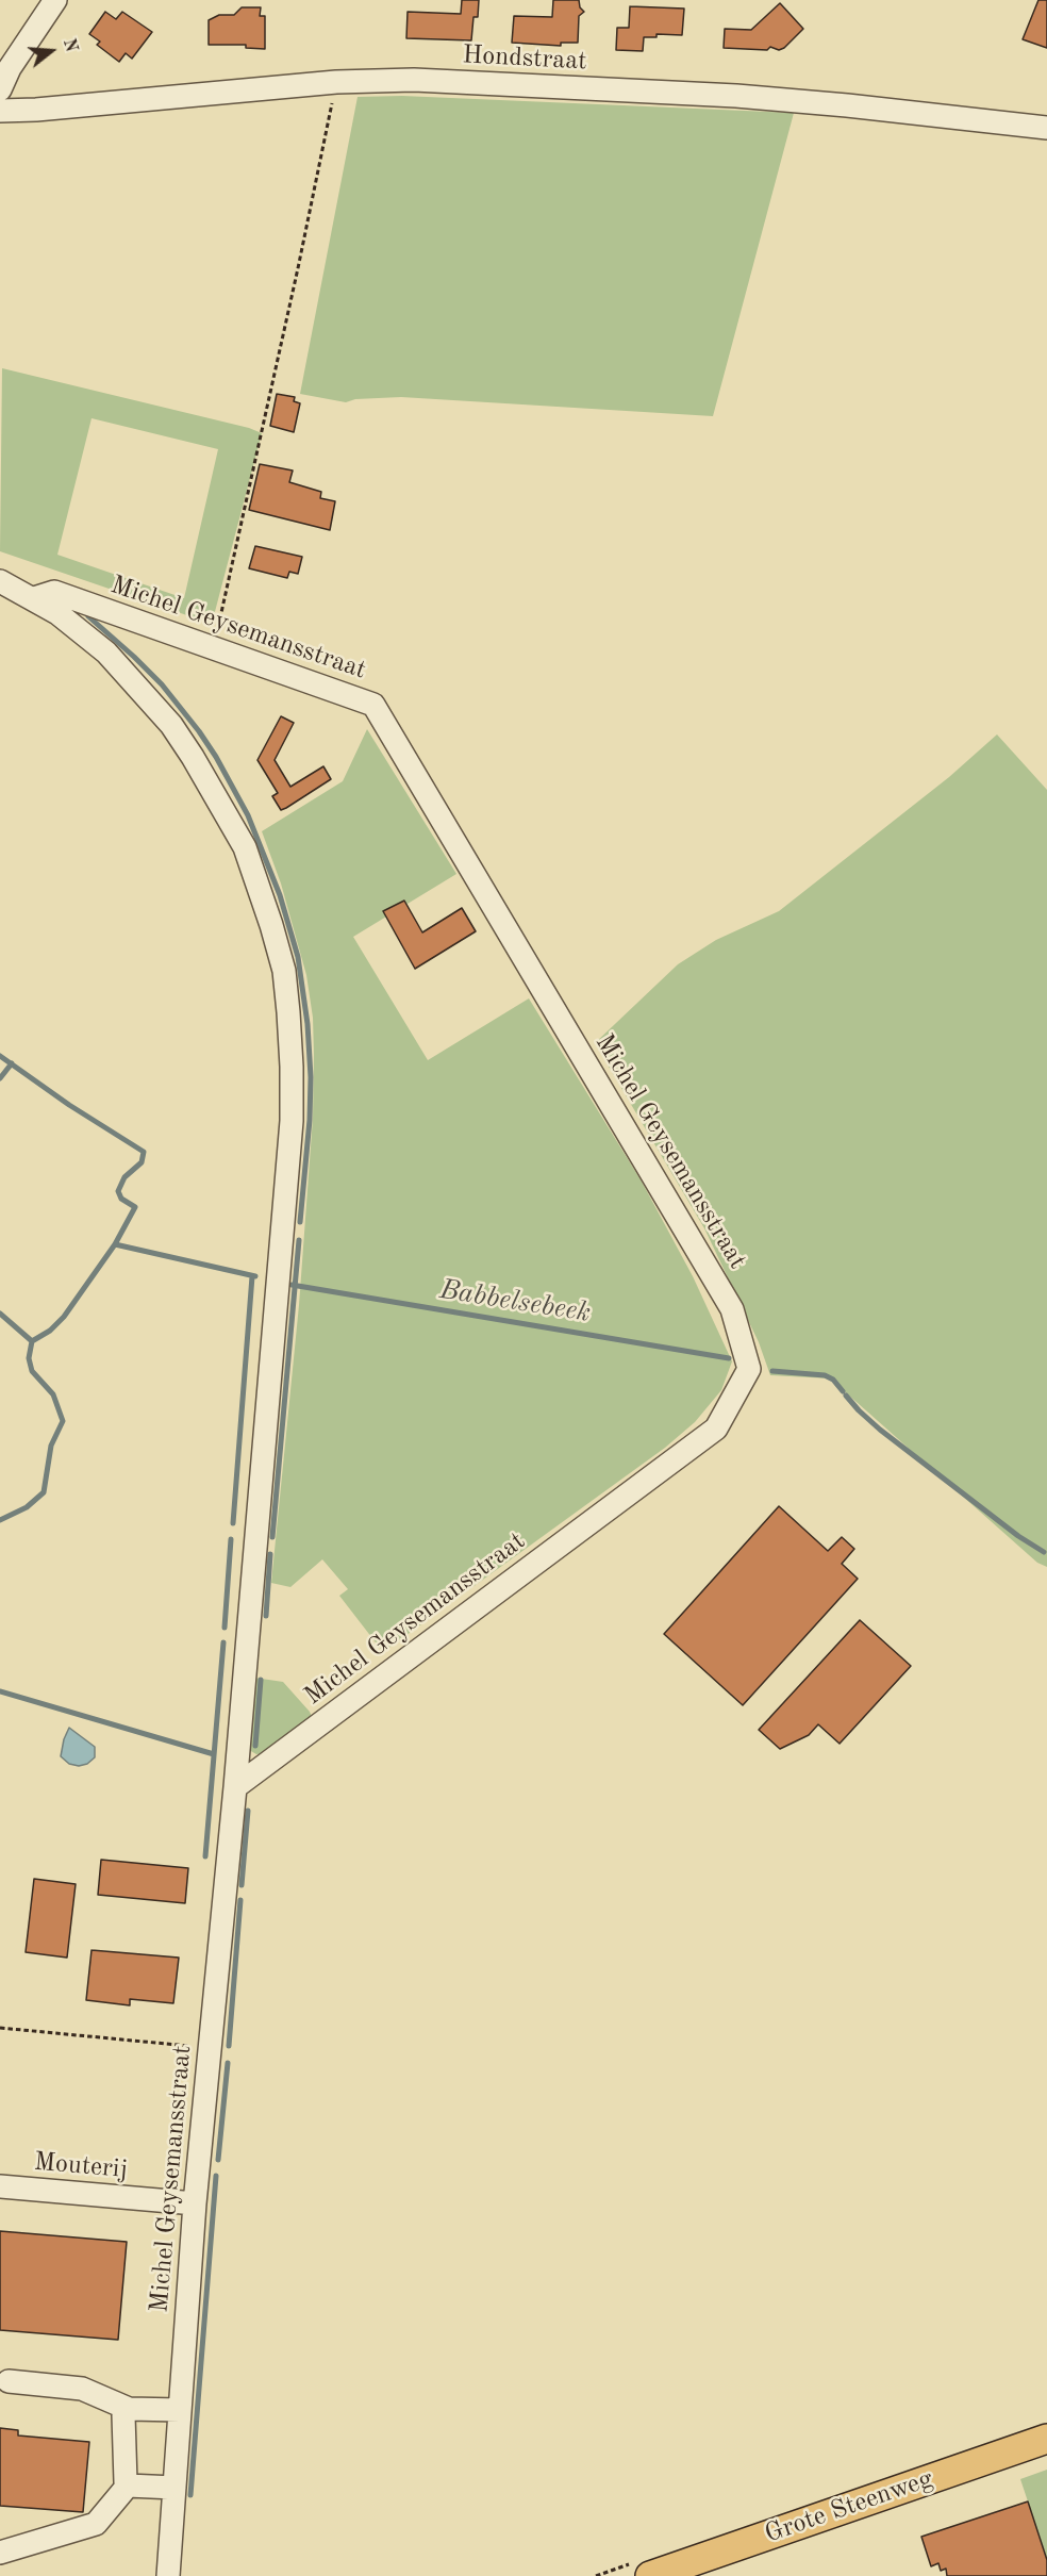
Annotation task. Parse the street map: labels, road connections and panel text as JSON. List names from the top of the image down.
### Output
{
  "streets": {
    "main road": ["Grote Steenweg"],
    "street": ["Hondstraat", "Michel Geysemansstraat", "Mouterij"]
  },
  "crossings": [
    ["Michel Geysemansstraat", "Mouterij"]
  ],
  "water": ["Babbelsebeek"],
  "north": "right"
}
